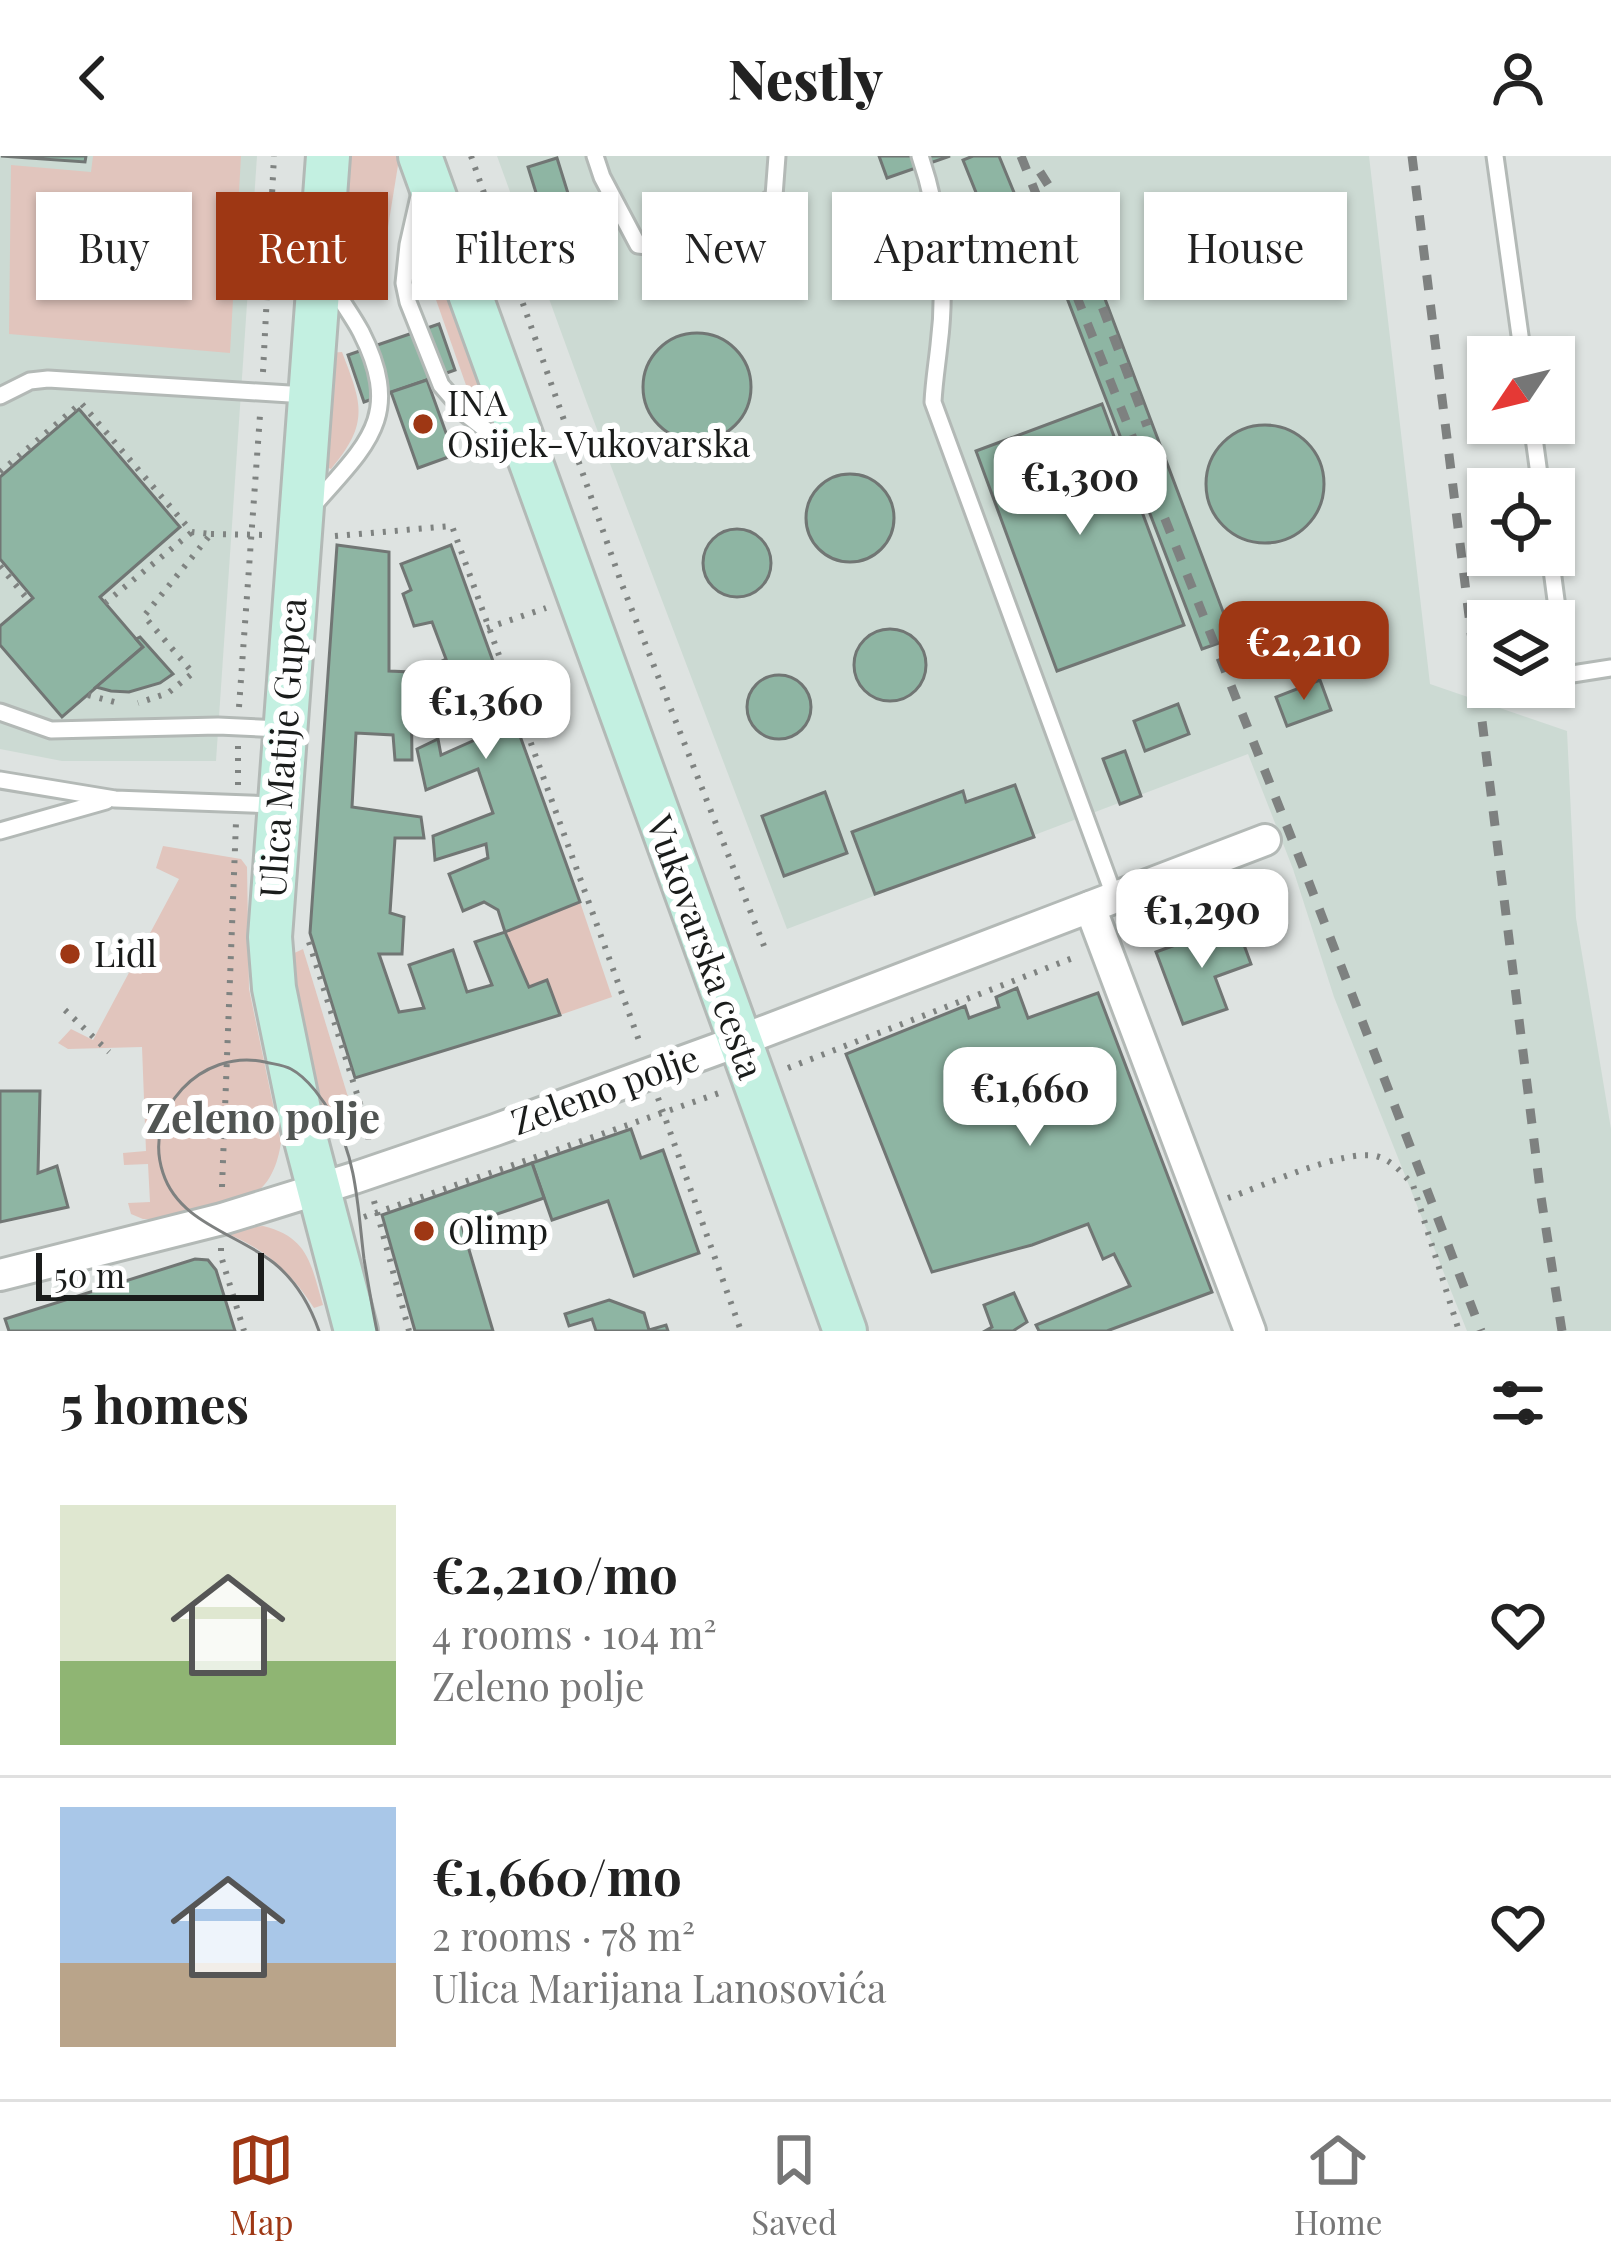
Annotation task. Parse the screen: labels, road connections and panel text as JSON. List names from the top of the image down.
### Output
{
  "streets": {
    "main road": ["Ulica Matije Gupca", "Vukovarska cesta"],
    "street": ["Zeleno polje"]
  },
  "crossings": [
    ["Ulica Matije Gupca", "Zeleno polje"],
    ["Vukovarska cesta", "Zeleno polje"]
  ],
  "districts": ["Zeleno polje"],
  "places": ["INA Osijek-Vukovarska", "Lidl", "Olimp"],
  "scale_bar": "50 m",
  "north": "bottom left",
  "page": {
    "header": "Nestly",
    "chip": [
      "Buy",
      "Rent",
      "Filters",
      "New",
      "Apartment",
      "House"
    ],
    "price": [
      "€1,300",
      "€2,210",
      "€1,360",
      "€1,290",
      "€1,660"
    ],
    "scale": "50 m",
    "heading": "5 homes",
    "list": [
      {
        "name": "€2,210/mo",
        "note": "4 rooms · 104 m² · Zeleno polje"
      },
      {
        "name": "€1,660/mo",
        "note": "2 rooms · 78 m² · Ulica Marijana Lanosovića"
      }
    ],
    "tabs": ["Map", "Saved", "Home"]
  }
}
